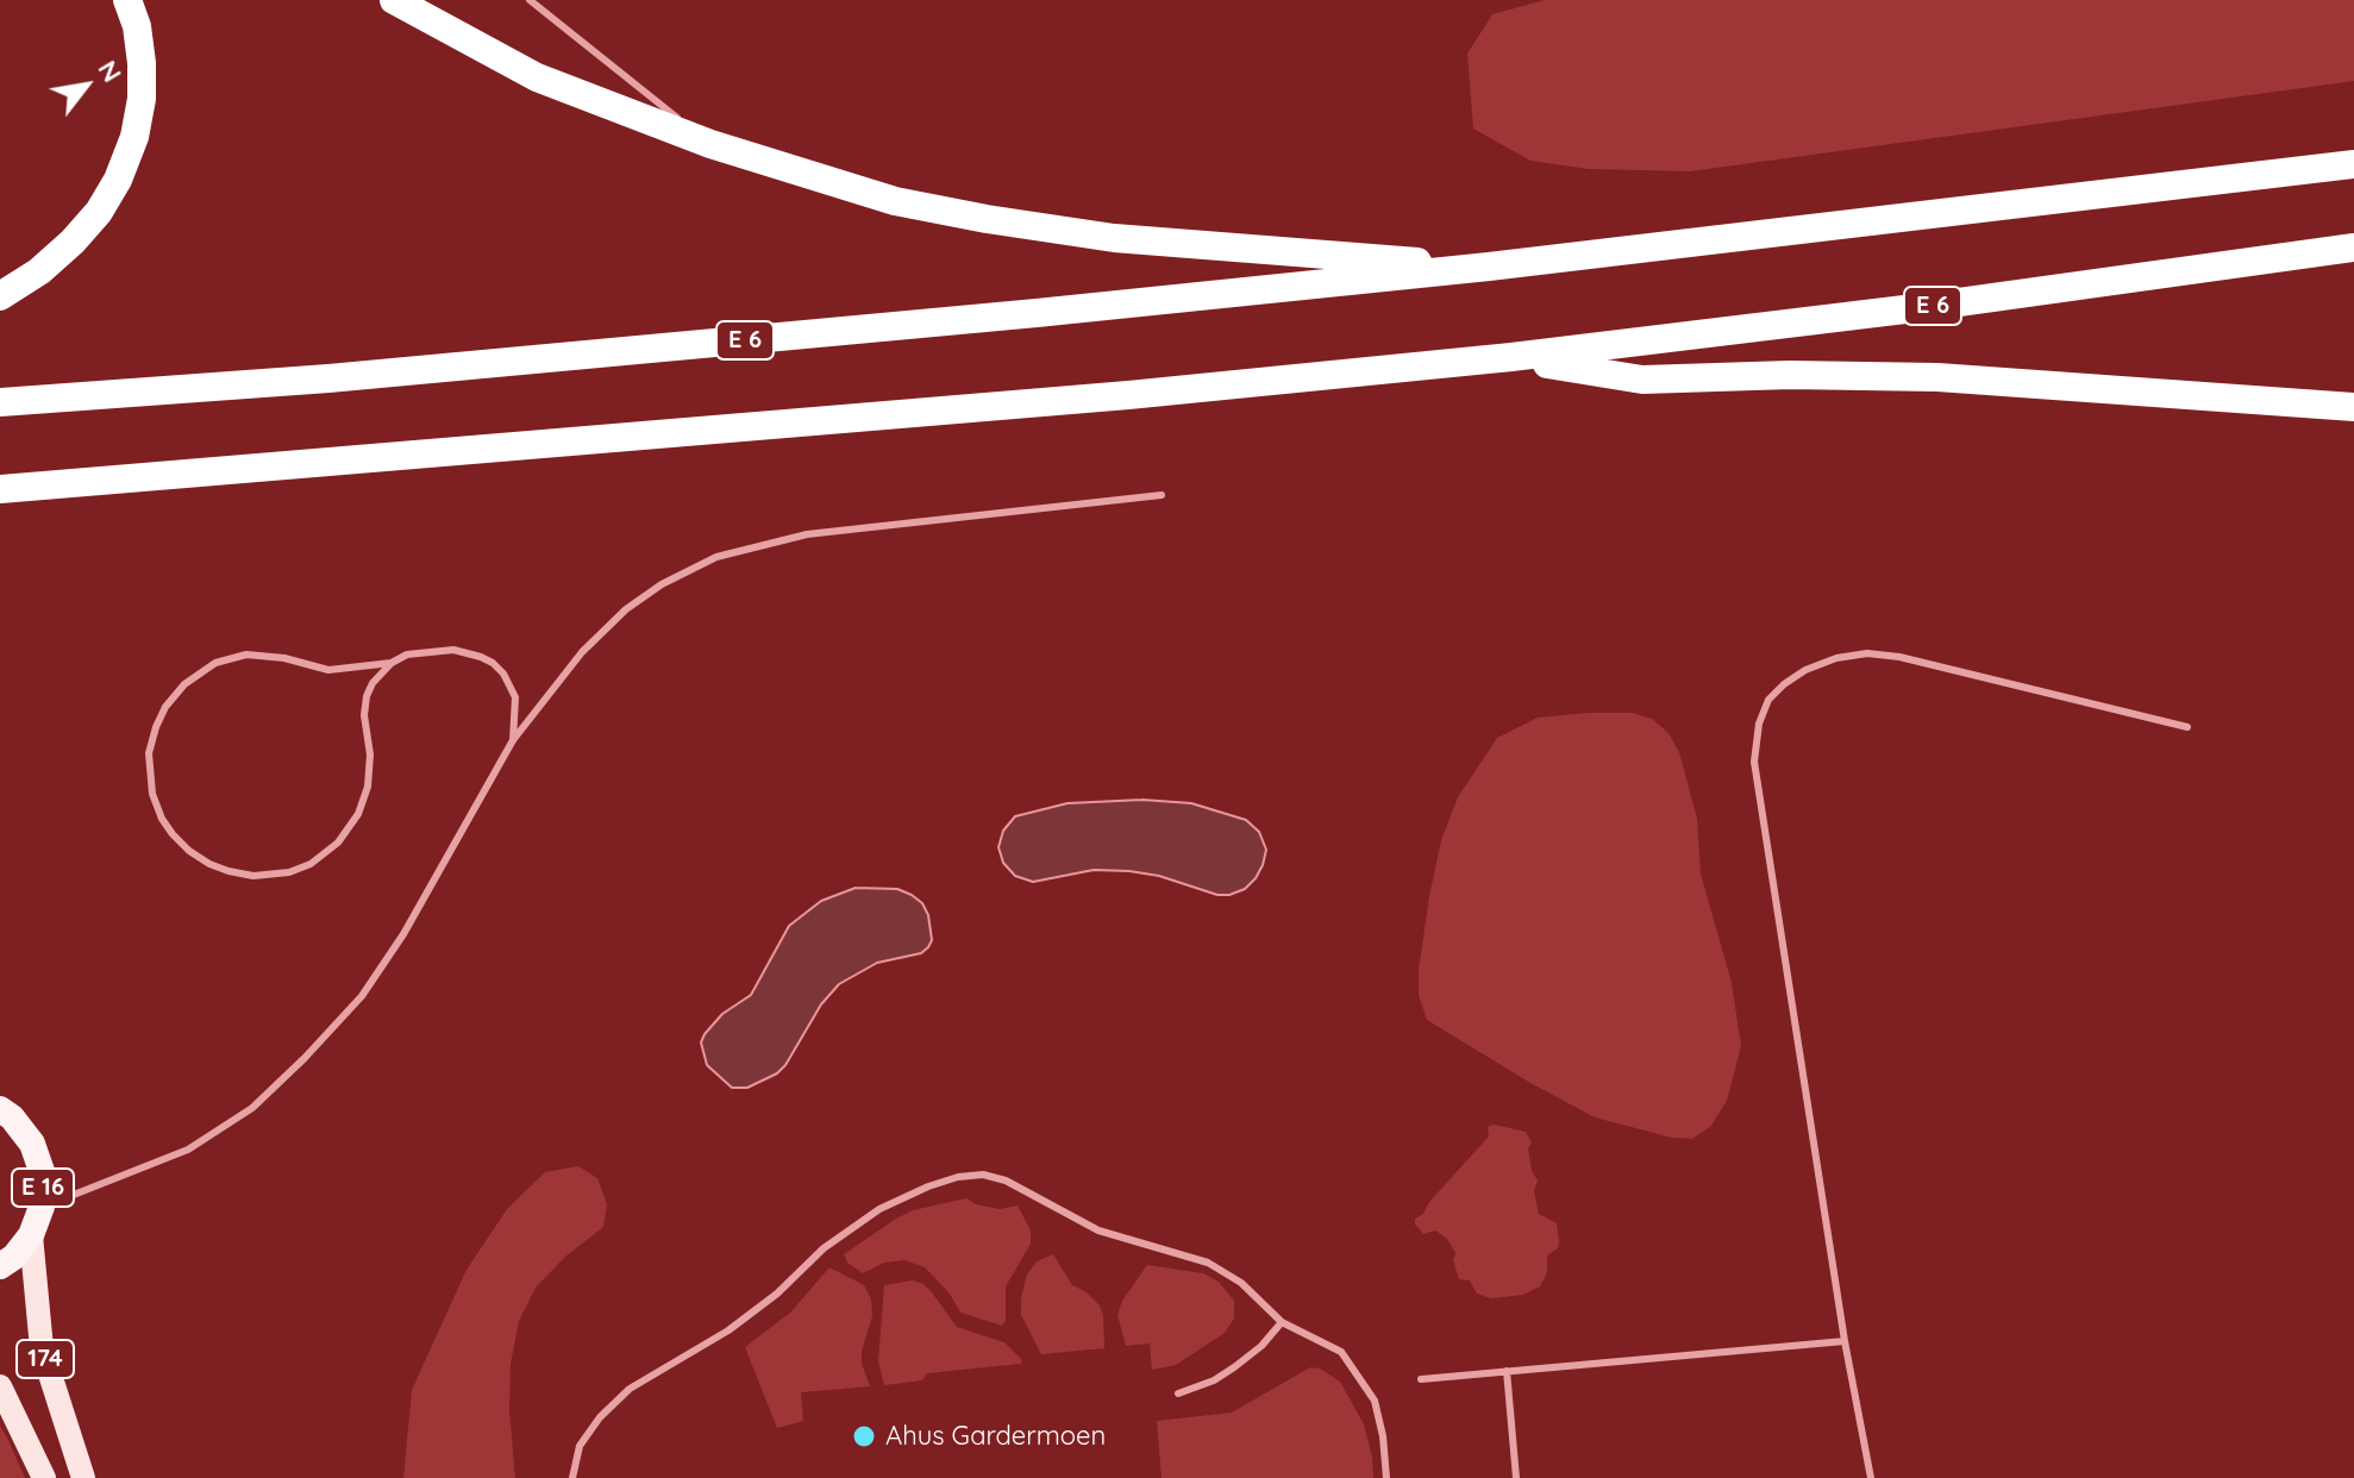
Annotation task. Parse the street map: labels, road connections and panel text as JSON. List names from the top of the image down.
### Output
{
  "streets": {
    "highway": ["E 6", "E 16"],
    "main road": ["174"]
  },
  "crossings": [
    ["E 16", "174"]
  ],
  "places": ["Ahus Gardermoen"],
  "north": "top right"
}
